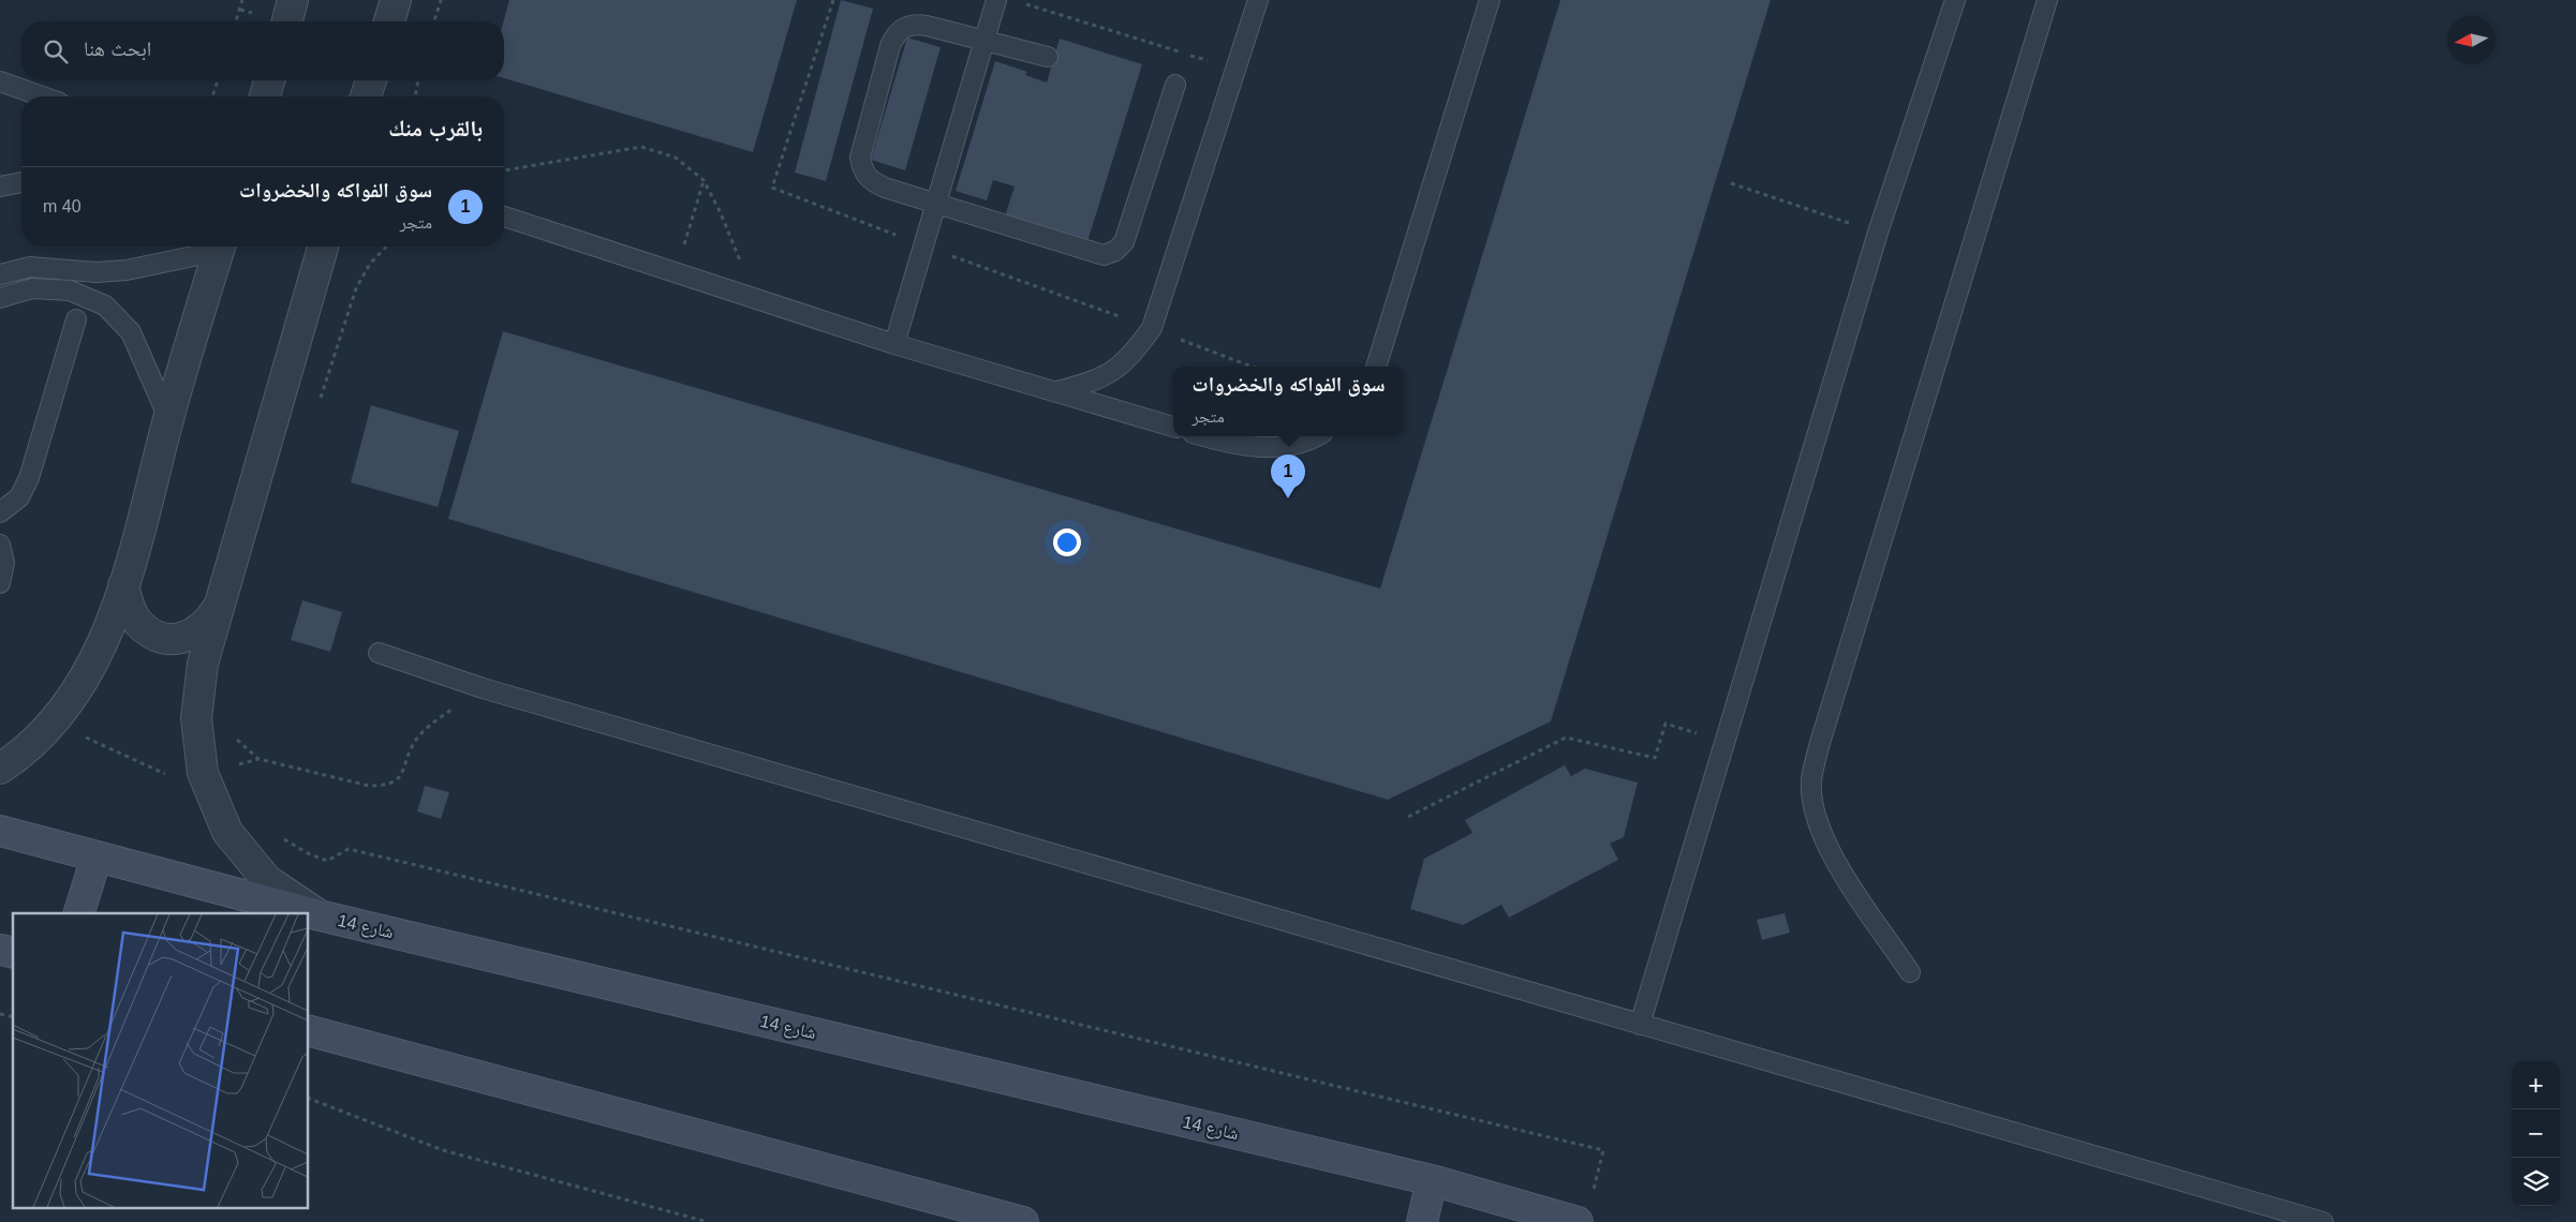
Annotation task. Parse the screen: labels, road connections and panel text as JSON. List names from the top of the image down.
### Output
{
  "streets": {
    "main road": ["شارع 14"]
  },
  "north": "left",
  "page": {
    "search": "ابحث هنا",
    "heading": "بالقرب منك",
    "list": [
      {
        "mark": "1",
        "name": "سوق الفواكه والخضروات",
        "note": "متجر",
        "value": "40 m"
      }
    ],
    "popup": ["سوق الفواكه والخضروات", "متجر"],
    "pins": "1",
    "map_buttons": ["+", "−"]
  }
}
